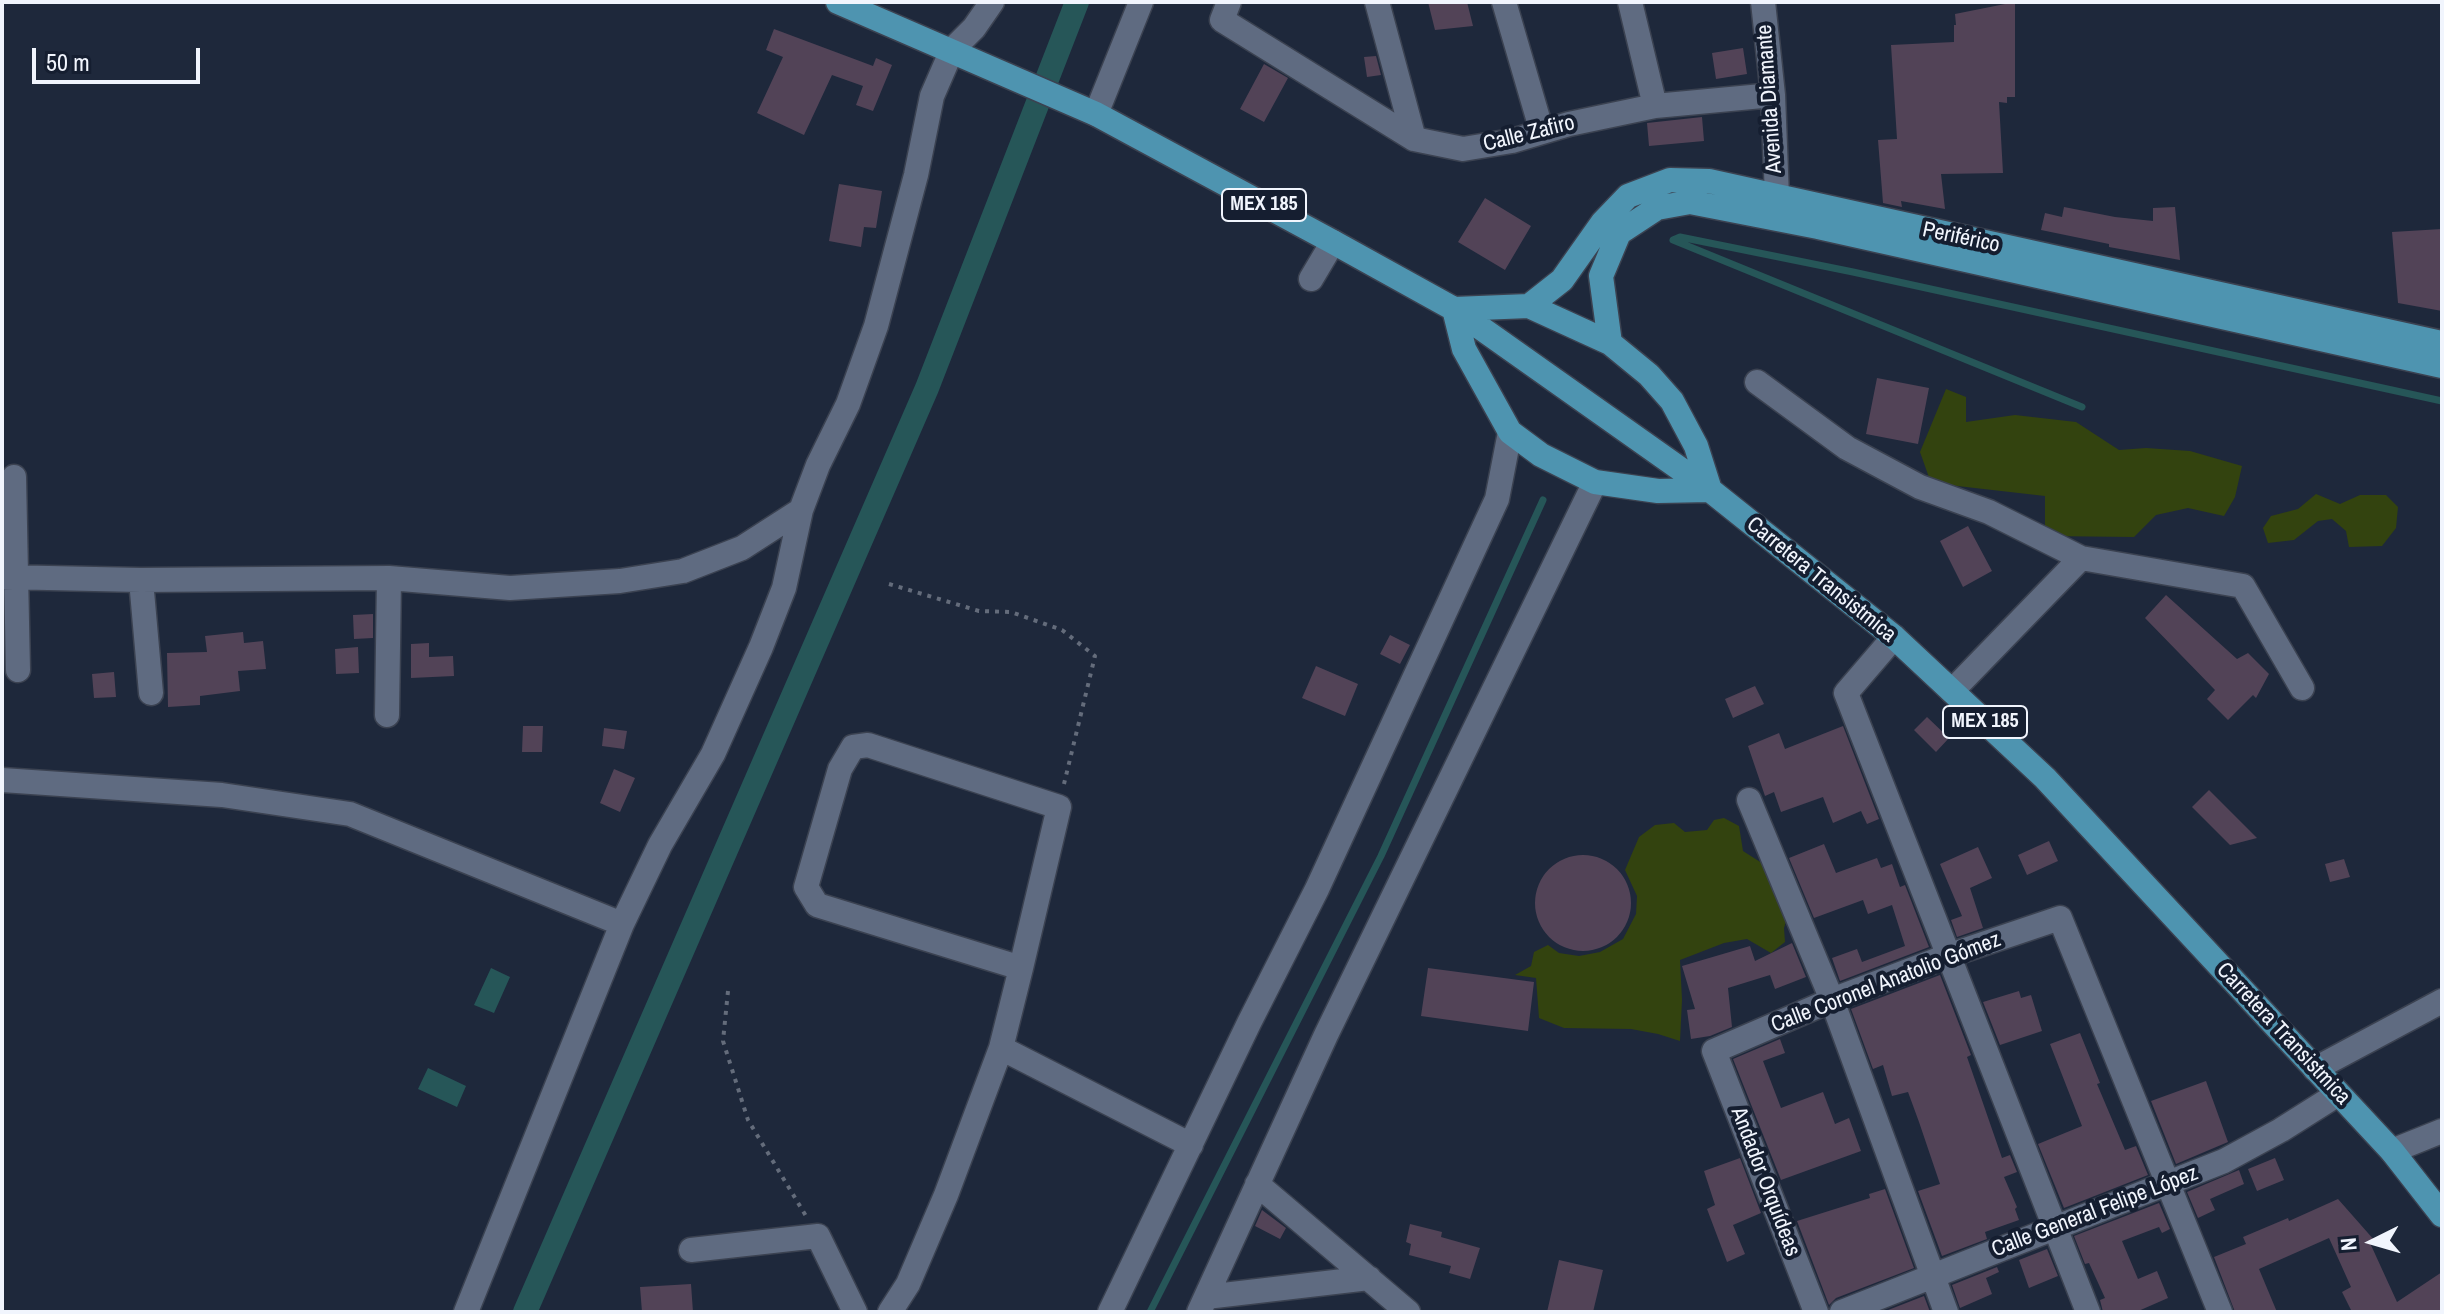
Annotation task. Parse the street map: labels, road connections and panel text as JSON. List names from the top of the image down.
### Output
{
  "streets": {
    "main road": ["MEX 185", "Periférico", "Carretera Transistmica"],
    "street": [
      "Avenida Diamante",
      "Calle Zafiro",
      "Calle Coronel Anatolio Gómez",
      "Andador Orquídeas",
      "Calle General Felipe López"
    ]
  },
  "crossings": [
    ["Avenida Diamante", "Calle Zafiro"],
    ["Avenida Diamante", "Periférico"],
    ["MEX 185", "Carretera Transistmica"],
    ["Carretera Transistmica", "Calle General Felipe López"],
    ["Calle Coronel Anatolio Gómez", "Andador Orquídeas"],
    ["Calle Coronel Anatolio Gómez", "Calle General Felipe López"]
  ],
  "scale_bar": "50 m",
  "north": "left"
}
